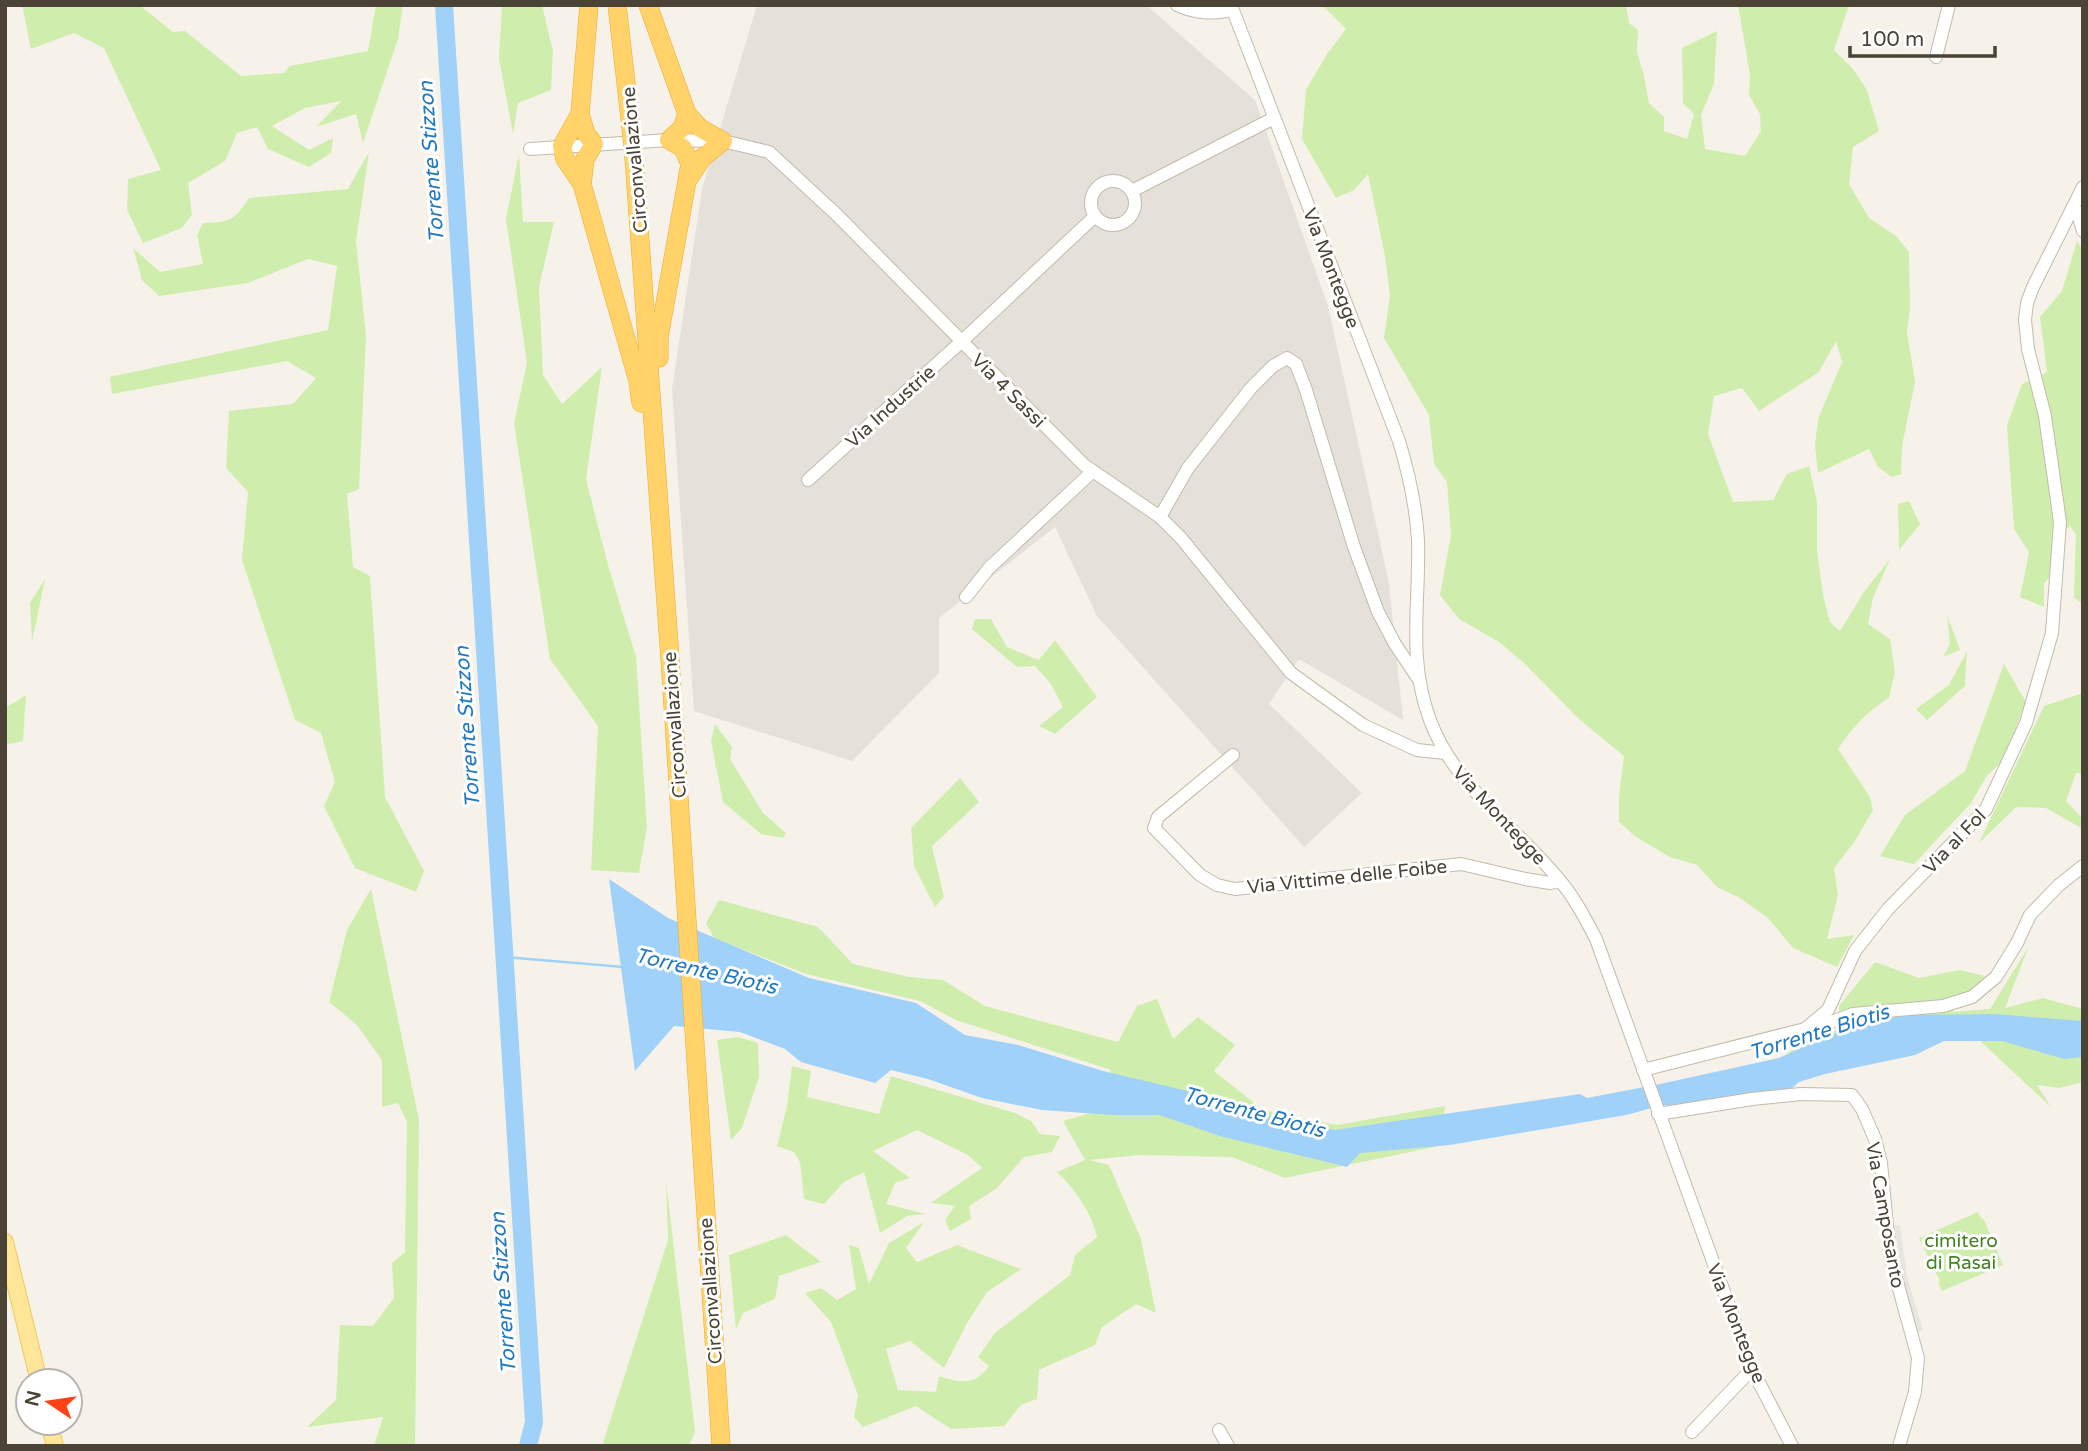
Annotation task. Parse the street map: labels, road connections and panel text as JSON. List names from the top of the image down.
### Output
{
  "streets": {
    "highway": ["Circonvallazione"],
    "street": [
      "Via Montegge",
      "Via 4 Sassi",
      "Via Industrie",
      "Via al Fol",
      "Via Vittime delle Foibe",
      "Via Camposanto"
    ]
  },
  "crossings": [
    ["Via Montegge", "Via 4 Sassi"],
    ["Via Montegge", "Via Vittime delle Foibe"],
    ["Via Montegge", "Via Camposanto"],
    ["Via 4 Sassi", "Via Industrie"]
  ],
  "water": ["Torrente Stizzon", "Torrente Biotis"],
  "parks": ["cimitero di Rasai"],
  "scale_bar": "100 m",
  "north": "left"
}
